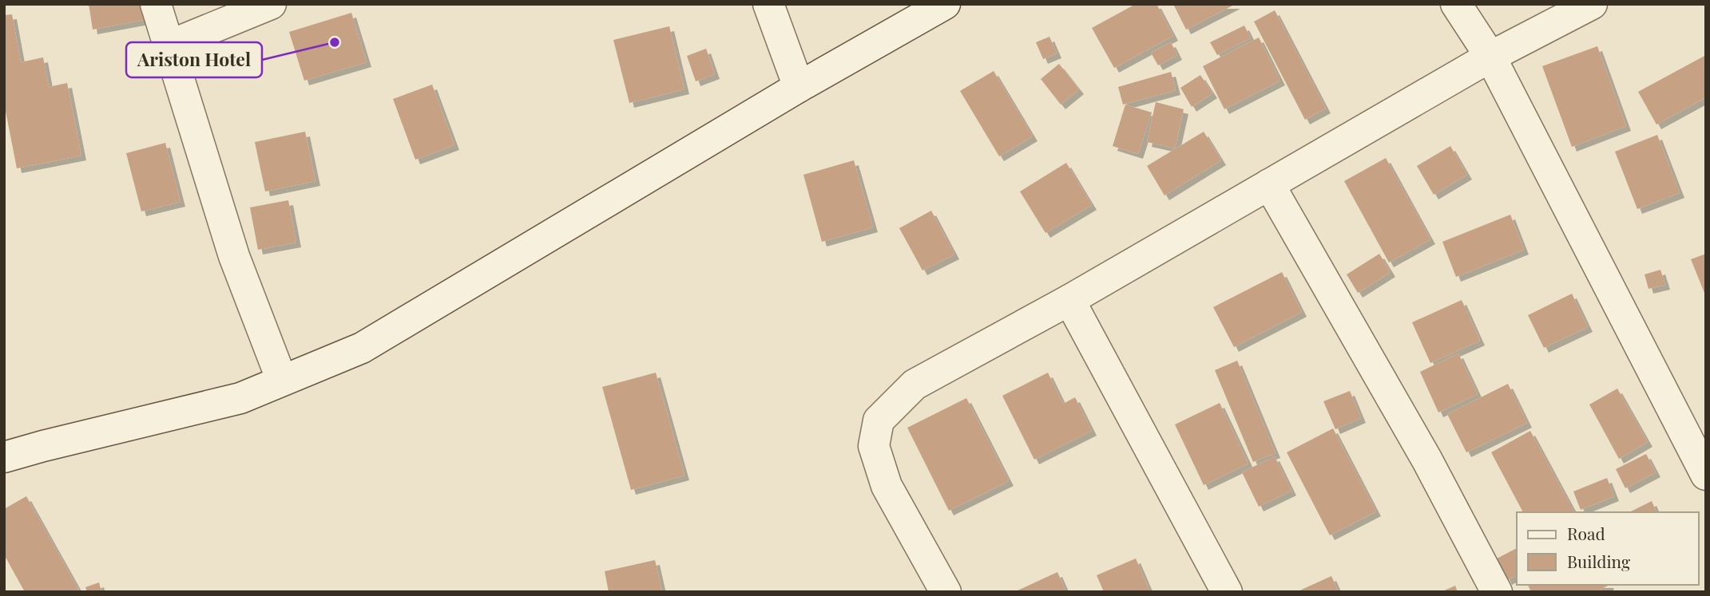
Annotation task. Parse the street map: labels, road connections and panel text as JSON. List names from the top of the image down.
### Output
{
  "places": ["Ariston Hotel"],
  "legend": ["Road", "Building"]
}
